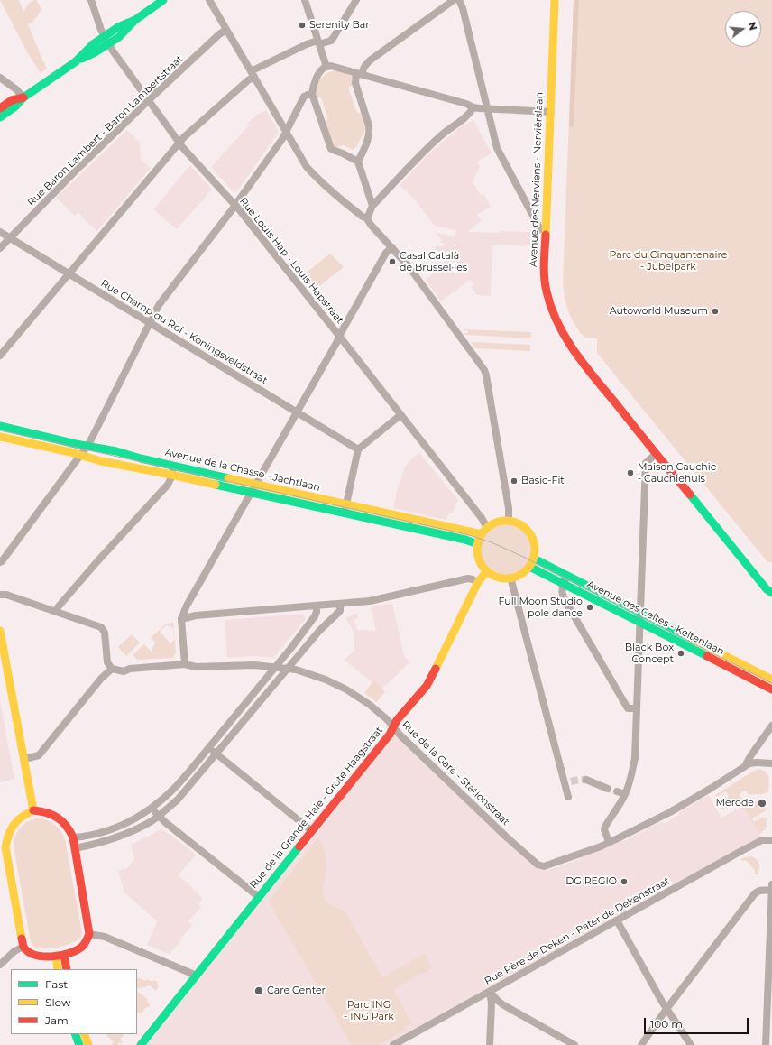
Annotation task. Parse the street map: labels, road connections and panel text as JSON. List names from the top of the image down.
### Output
{
  "streets": {
    "street": [
      "Rue Baron Lambert - Baron Lambertstraat",
      "Avenue des Nerviens - Nerviërslaan",
      "Rue Louis Hap - Louis Hapstraat",
      "Rue Champ du Roi - Koningsveldstraat",
      "Avenue de la Chasse - Jachtlaan",
      "Avenue des Celtes - Keltenlaan",
      "Rue de la Gare - Stationstraat",
      "Rue de la Grande Haie - Grote Haagstraat",
      "Rue Père de Deken - Pater de Dekenstraat"
    ]
  },
  "crossings": [
    ["Rue Baron Lambert - Baron Lambertstraat", "Rue Louis Hap - Louis Hapstraat"],
    ["Rue Baron Lambert - Baron Lambertstraat", "Rue Champ du Roi - Koningsveldstraat"],
    ["Rue Louis Hap - Louis Hapstraat", "Avenue de la Chasse - Jachtlaan"],
    ["Rue Louis Hap - Louis Hapstraat", "Avenue des Celtes - Keltenlaan"],
    ["Rue Louis Hap - Louis Hapstraat", "Rue de la Grande Haie - Grote Haagstraat"],
    ["Avenue de la Chasse - Jachtlaan", "Avenue des Celtes - Keltenlaan"],
    ["Avenue de la Chasse - Jachtlaan", "Rue de la Grande Haie - Grote Haagstraat"],
    ["Avenue des Celtes - Keltenlaan", "Rue de la Grande Haie - Grote Haagstraat"],
    ["Rue de la Gare - Stationstraat", "Rue de la Grande Haie - Grote Haagstraat"]
  ],
  "parks": ["Parc du Cinquantenaire - Jubelpark", "Parc ING - ING Park"],
  "places": [
    "Serenity Bar",
    "Casal Català de Brussel·les",
    "Autoworld Museum",
    "Maison Cauchie - Cauchiehuis",
    "Basic-Fit",
    "Full Moon Studio pole dance",
    "Black Box Concept",
    "Merode",
    "DG REGIO",
    "Care Center"
  ],
  "legend": ["Fast", "Slow", "Jam"],
  "scale_bar": "100 m",
  "north": "right"
}
